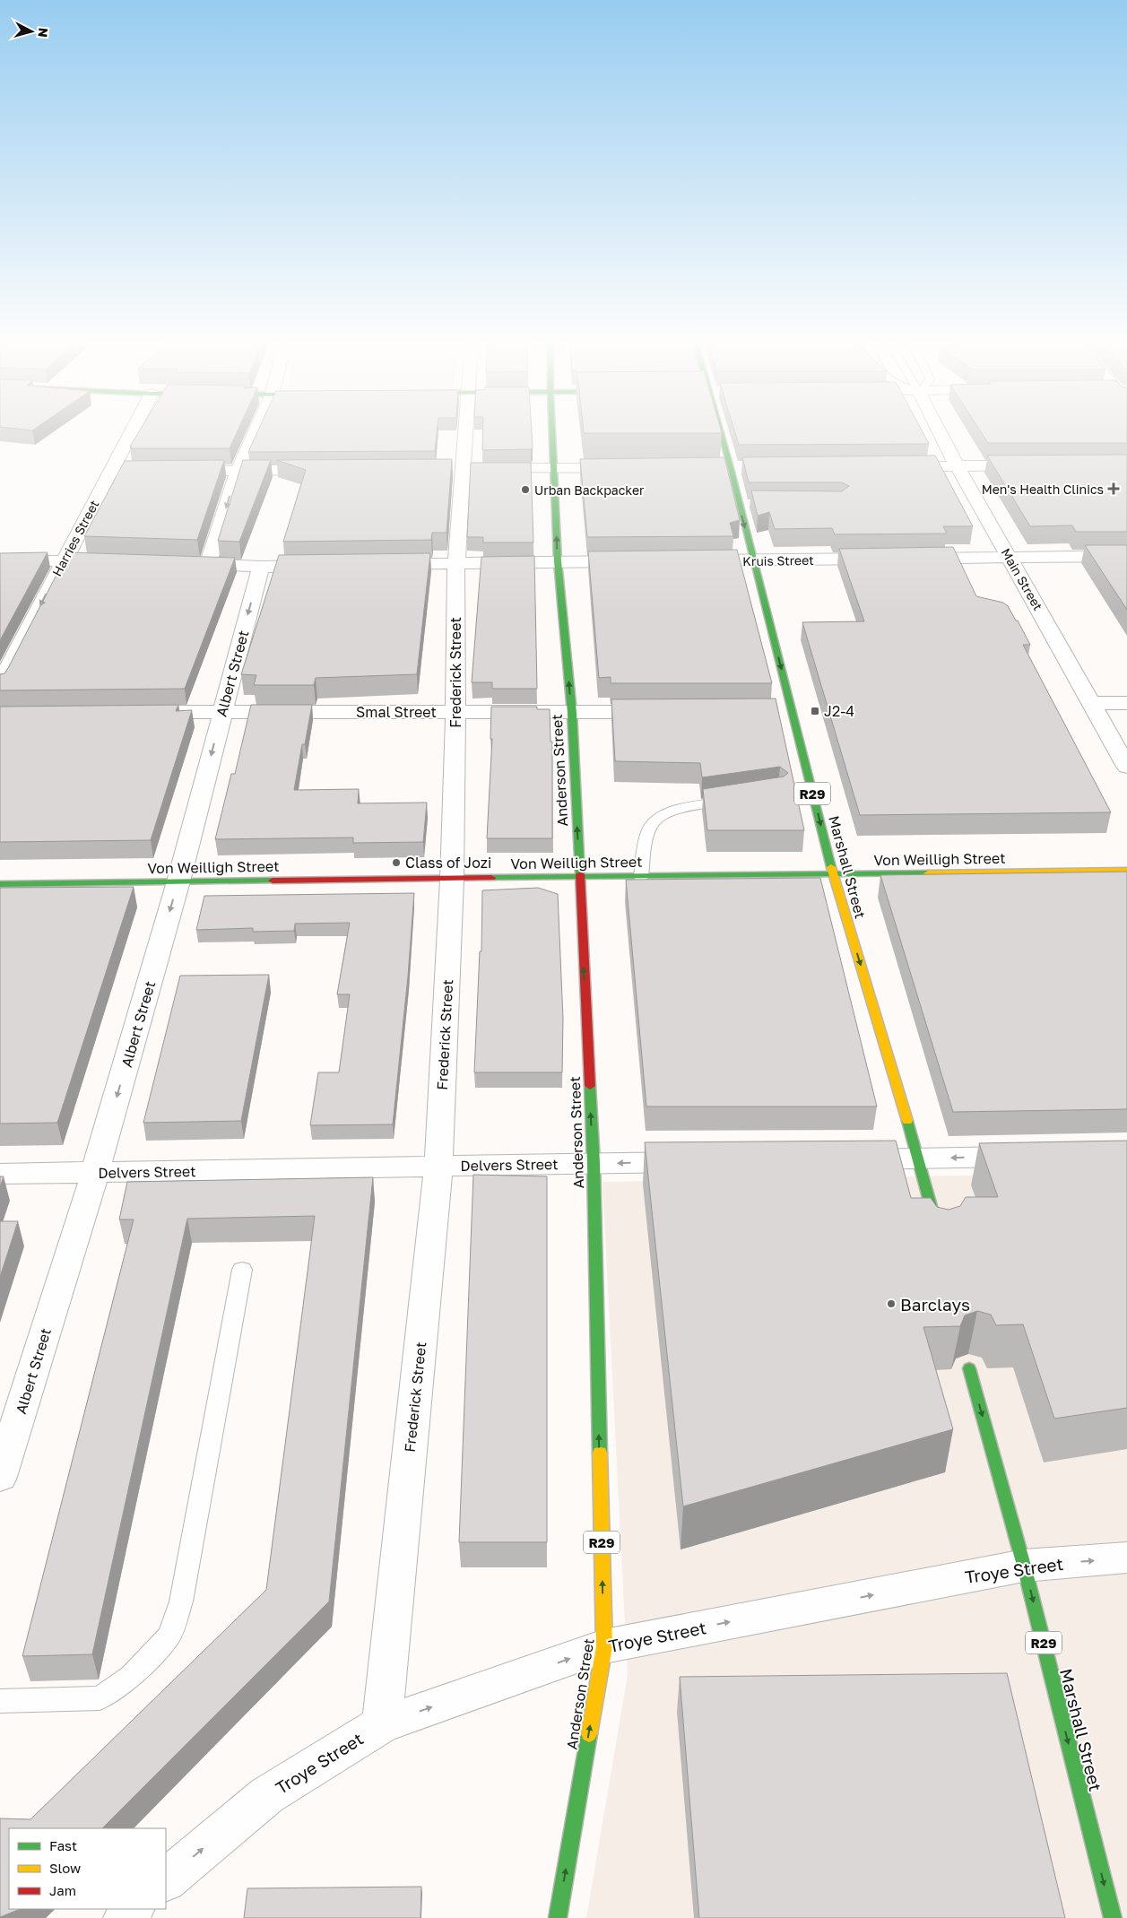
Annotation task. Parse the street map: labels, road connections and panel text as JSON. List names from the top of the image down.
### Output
{
  "streets": {
    "main road": [
      "Anderson Street",
      "R29",
      "Von Weilligh Street",
      "Marshall Street"
    ],
    "street": [
      "Harries Street",
      "Kruis Street",
      "Main Street",
      "Frederick Street",
      "Albert Street",
      "Smal Street",
      "Delvers Street",
      "Troye Street"
    ]
  },
  "crossings": [
    ["Kruis Street", "Marshall Street"],
    ["Frederick Street", "Smal Street"],
    ["Frederick Street", "Von Weilligh Street"],
    ["Frederick Street", "Delvers Street"],
    ["Frederick Street", "Troye Street"],
    ["Albert Street", "Smal Street"],
    ["Albert Street", "Von Weilligh Street"],
    ["Albert Street", "Delvers Street"],
    ["Smal Street", "Anderson Street"],
    ["Anderson Street", "Von Weilligh Street"],
    ["Anderson Street", "Delvers Street"],
    ["Anderson Street", "Troye Street"],
    ["Von Weilligh Street", "Marshall Street"],
    ["Marshall Street", "Troye Street"]
  ],
  "one_way": [
    "Harries Street",
    "Albert Street",
    "Anderson Street",
    "Marshall Street",
    "Troye Street"
  ],
  "places": {
    "health": ["Men's Health Clinics"],
    "other": ["Urban Backpacker", "Class of Jozi", "Barclays"],
    "transit": ["J2-4"]
  },
  "legend": ["Fast", "Slow", "Jam"],
  "north": "right"
}
